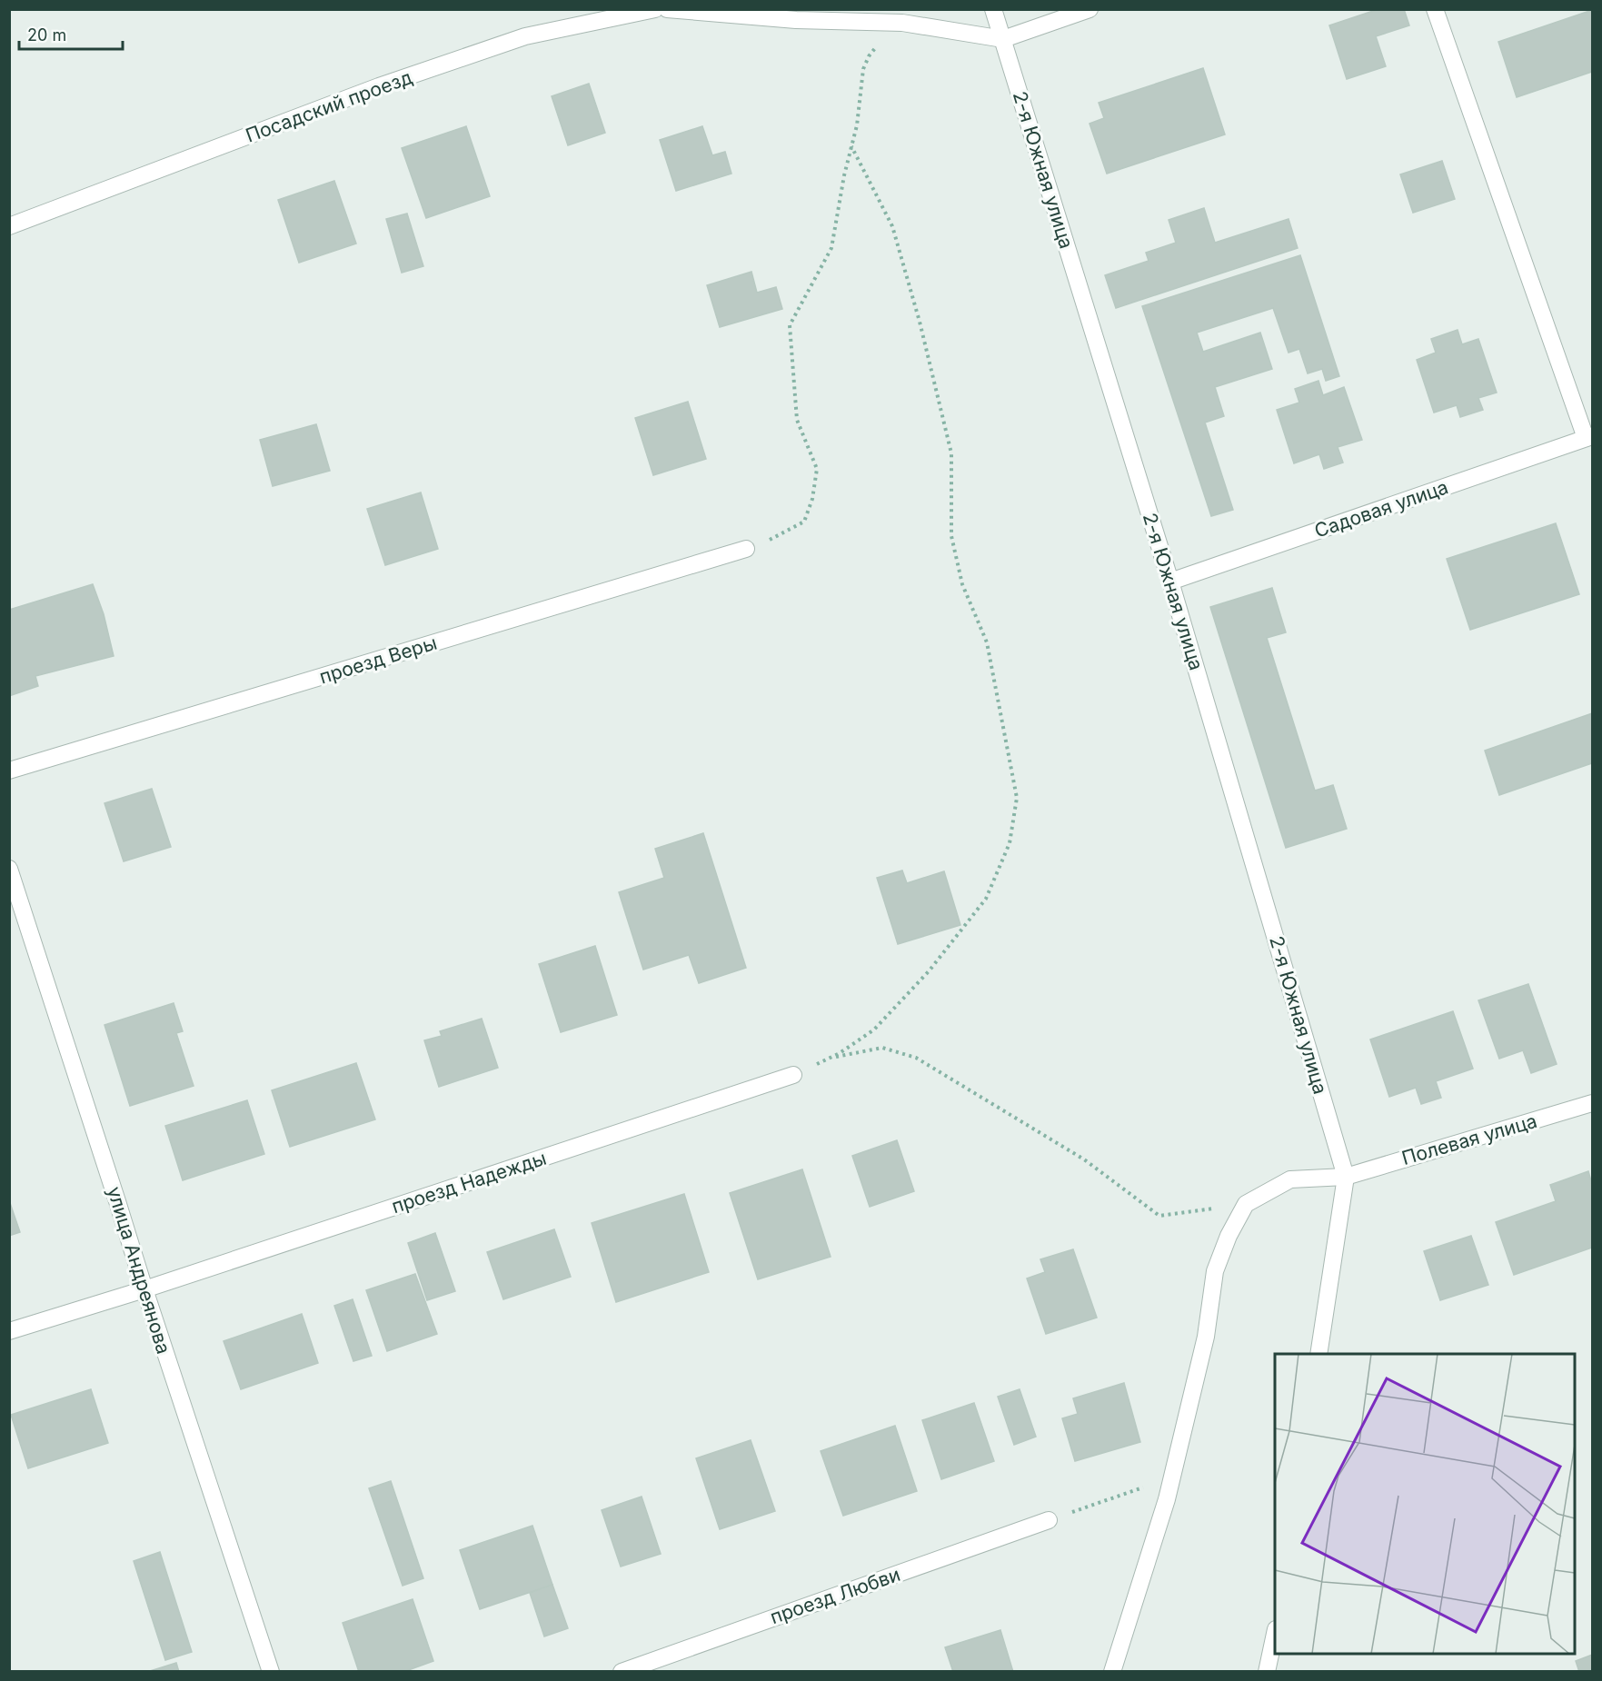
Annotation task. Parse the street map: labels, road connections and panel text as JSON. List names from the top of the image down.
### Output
{
  "streets": {
    "street": [
      "Посадский проезд",
      "2-я Южная улица",
      "Садовая улица",
      "проезд Веры",
      "Полевая улица",
      "проезд Надежды",
      "улица Андреянова",
      "проезд Любви"
    ]
  },
  "crossings": [
    ["2-я Южная улица", "Садовая улица"],
    ["2-я Южная улица", "Полевая улица"],
    ["проезд Надежды", "улица Андреянова"]
  ],
  "scale_bar": "20 m"
}
